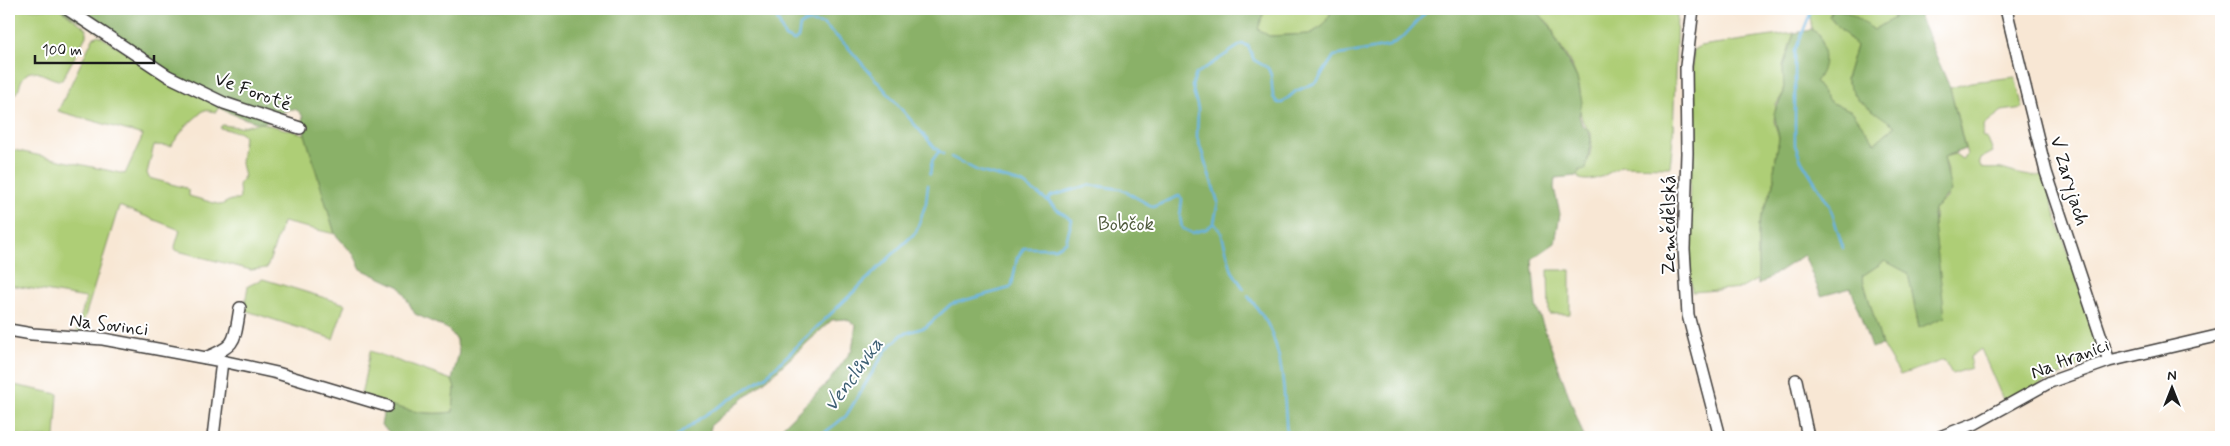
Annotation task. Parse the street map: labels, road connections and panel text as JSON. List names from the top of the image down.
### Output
{
  "streets": {
    "street": [
      "Ve Forotě",
      "V Zaryjach",
      "Zemědělská",
      "Na Sovinci",
      "Na Hranici"
    ]
  },
  "crossings": [
    ["V Zaryjach", "Na Hranici"]
  ],
  "water": ["Venclůvka"],
  "parks": ["Bobčok"],
  "scale_bar": "100 m",
  "north": "top"
}
